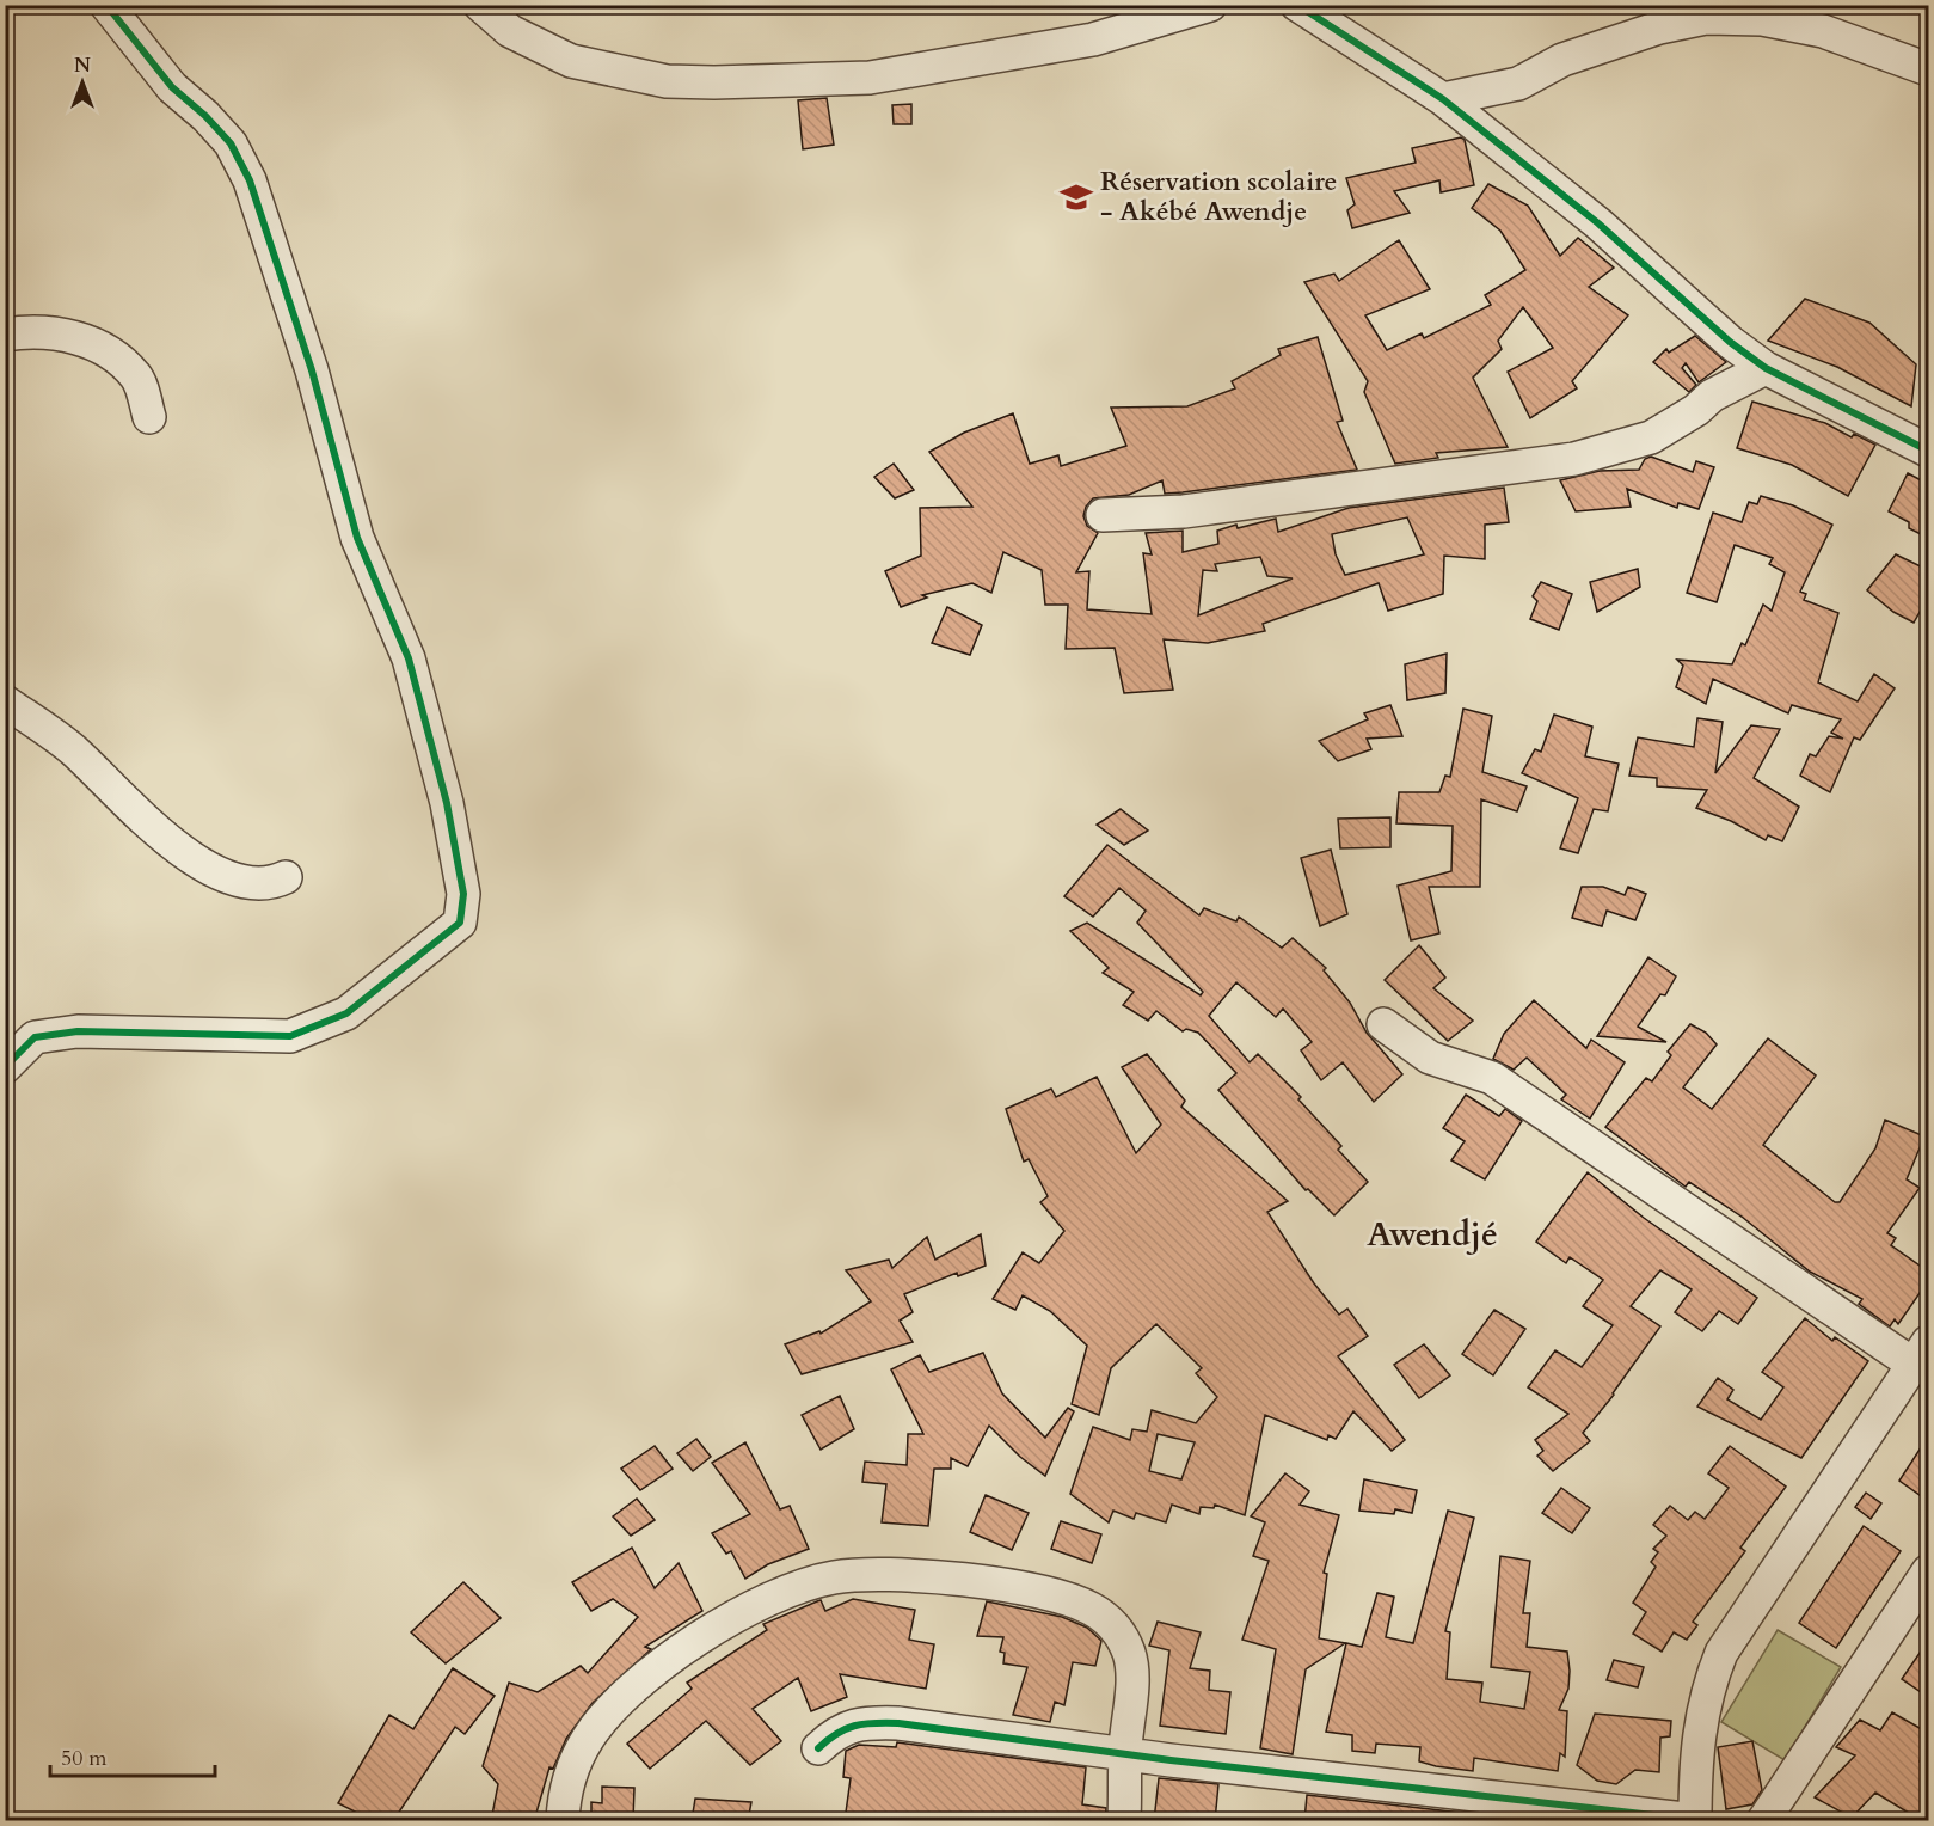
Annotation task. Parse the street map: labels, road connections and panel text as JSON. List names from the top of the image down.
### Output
{
  "districts": ["Awendjé"],
  "places": {
    "school or university": ["Réservation scolaire - Akébé Awendje"]
  },
  "scale_bar": "50 m",
  "north": "top"
}
